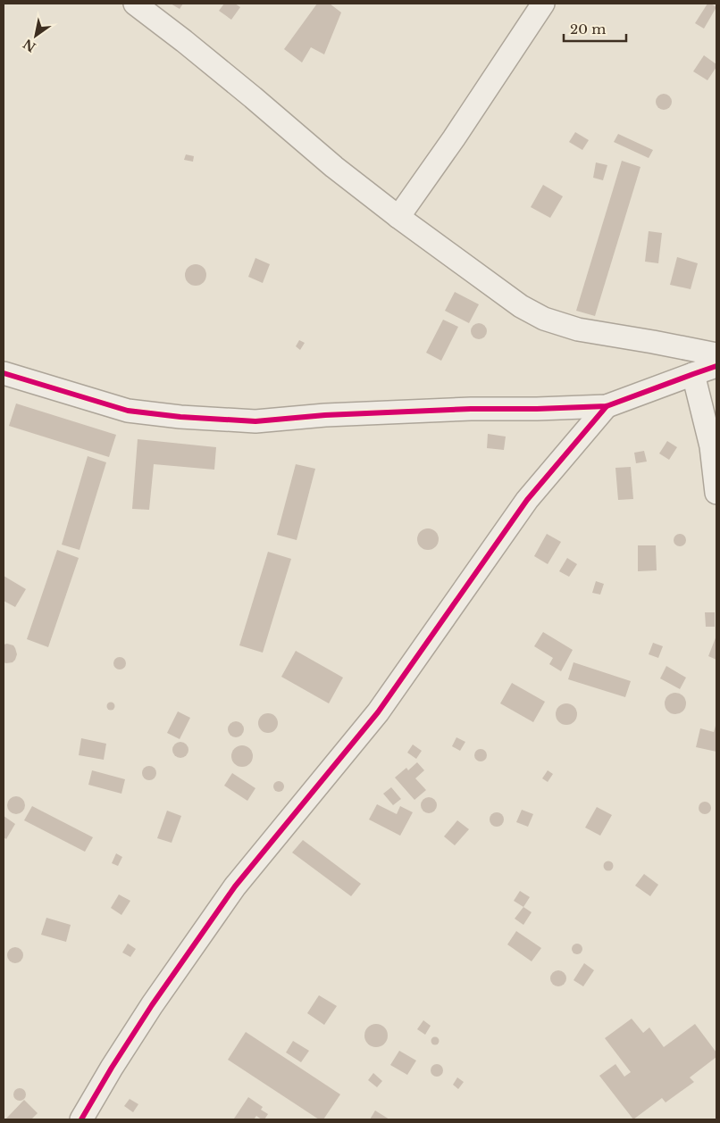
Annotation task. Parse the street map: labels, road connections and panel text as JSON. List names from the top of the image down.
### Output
{
  "scale_bar": "20 m",
  "north": "bottom left"
}
